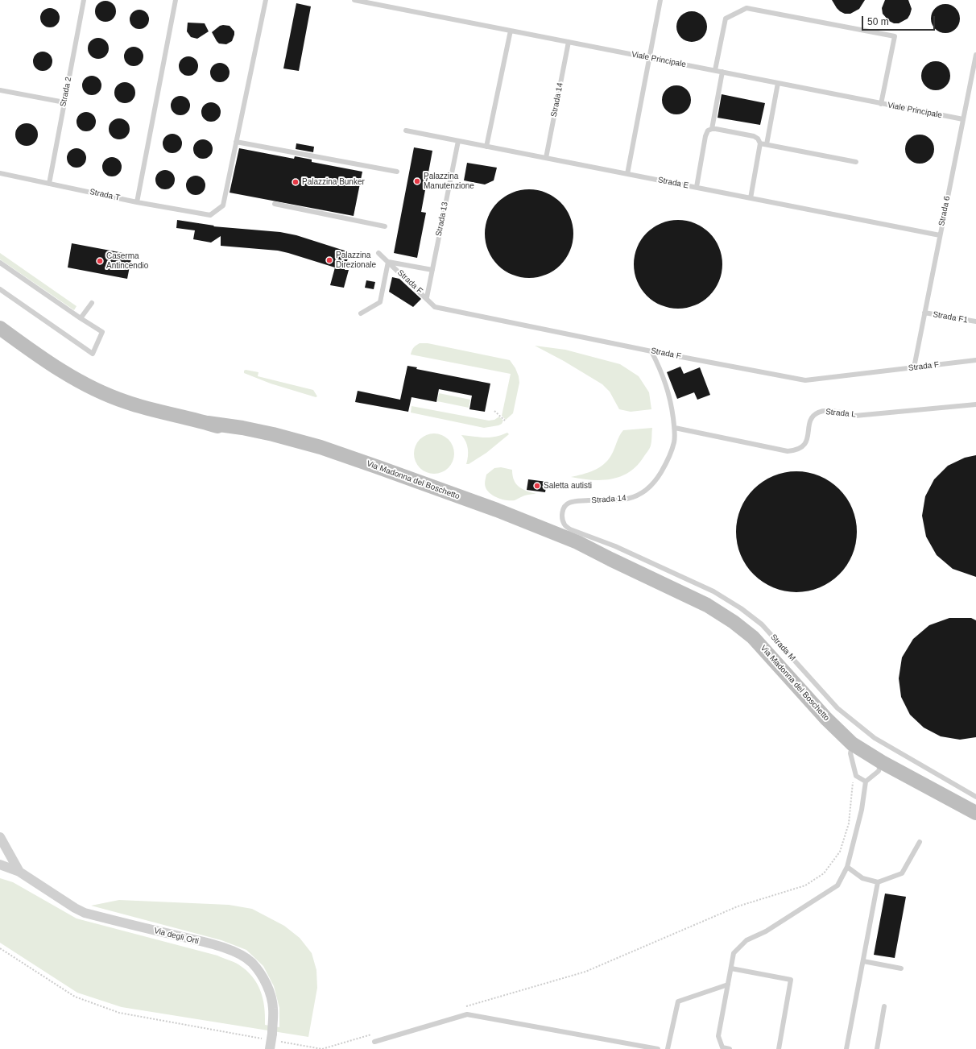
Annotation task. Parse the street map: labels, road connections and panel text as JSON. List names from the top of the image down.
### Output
{
  "streets": {
    "main road": ["Via Madonna del Boschetto"],
    "street": ["Via degli Orti"],
    "lane": [
      "Viale Principale",
      "Strada 2",
      "Strada 14",
      "Strada E",
      "Strada T",
      "Strada 6",
      "Strada 13",
      "Strada F",
      "Strada F1",
      "Strada L",
      "Strada M"
    ]
  },
  "crossings": [
    ["Viale Principale", "Strada 14"],
    ["Viale Principale", "Strada 6"],
    ["Strada 2", "Strada T"],
    ["Strada 14", "Strada E"],
    ["Strada 14", "Strada L"],
    ["Strada 14", "Strada M"],
    ["Strada E", "Strada 6"],
    ["Strada E", "Strada 13"],
    ["Strada 6", "Strada F"],
    ["Strada 6", "Strada F1"],
    ["Strada 13", "Strada F"]
  ],
  "places": [
    "Palazzina Manutenzione",
    "Palazzina Bunker",
    "Palazzina Direzionale",
    "Caserma Antincendio",
    "Saletta autisti"
  ],
  "scale_bar": "50 m"
}
